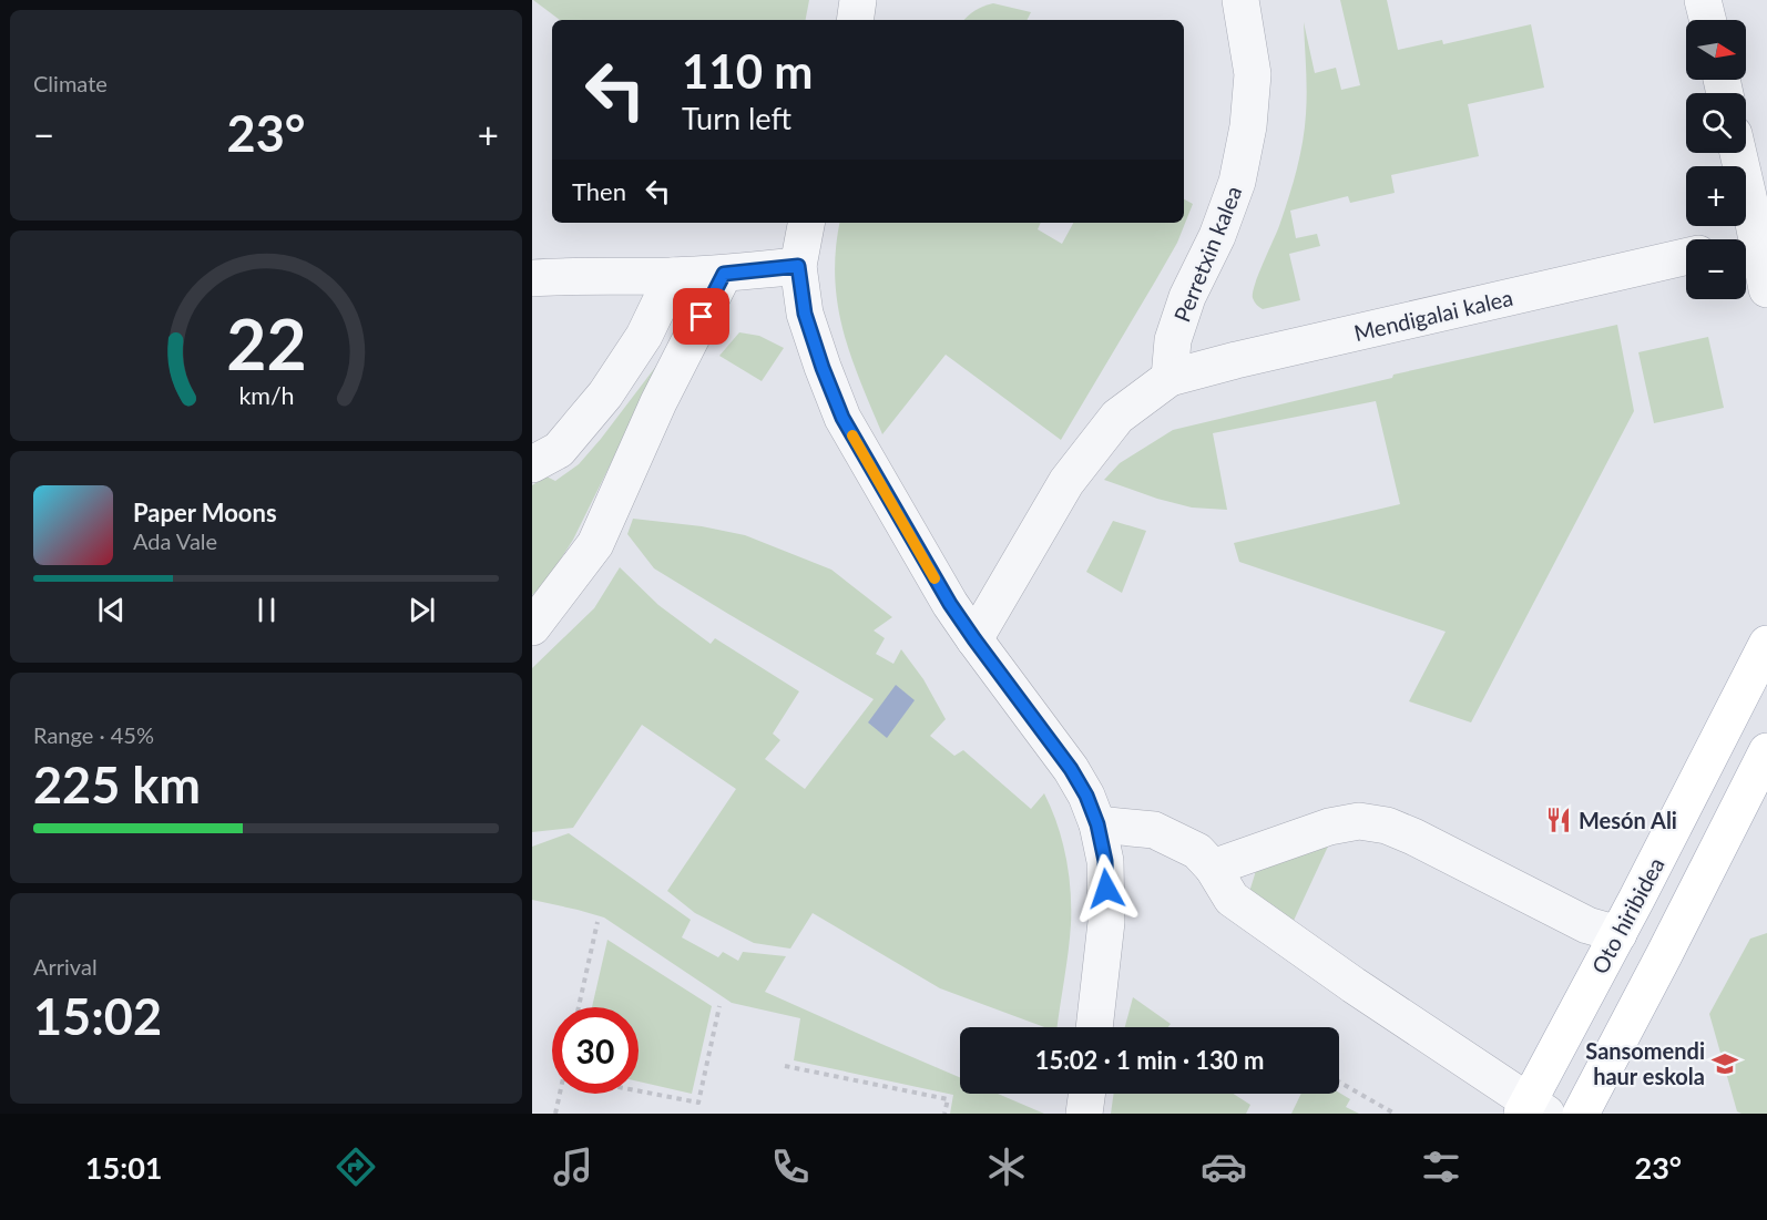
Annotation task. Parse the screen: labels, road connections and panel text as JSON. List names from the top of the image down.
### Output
{
  "streets": {
    "main road": ["Oto hiribidea"],
    "street": ["Perretxin kalea", "Mendigalai kalea"]
  },
  "crossings": [
    ["Perretxin kalea", "Mendigalai kalea"]
  ],
  "places": {
    "restaurant": ["Mesón Ali"],
    "school or university": ["Sansomendi haur eskola"]
  },
  "north": "right",
  "page": {
    "tile": [
      "Climate",
      ["Range · 45%", "225 km"],
      ["Arrival", "15:02"]
    ],
    "map_buttons": ["+", "−"],
    "turn": ["110 m", "Turn left"],
    "heat": ["−", "23°", "+"],
    "then": "Then",
    "song": ["Paper Moons", "Ada Vale"],
    "limit": "30",
    "trip": "15:02 · 1 min · 130 m",
    "tabs": ["15:01", "23°"],
    "gauge": ["22", "km/h"]
  }
}
